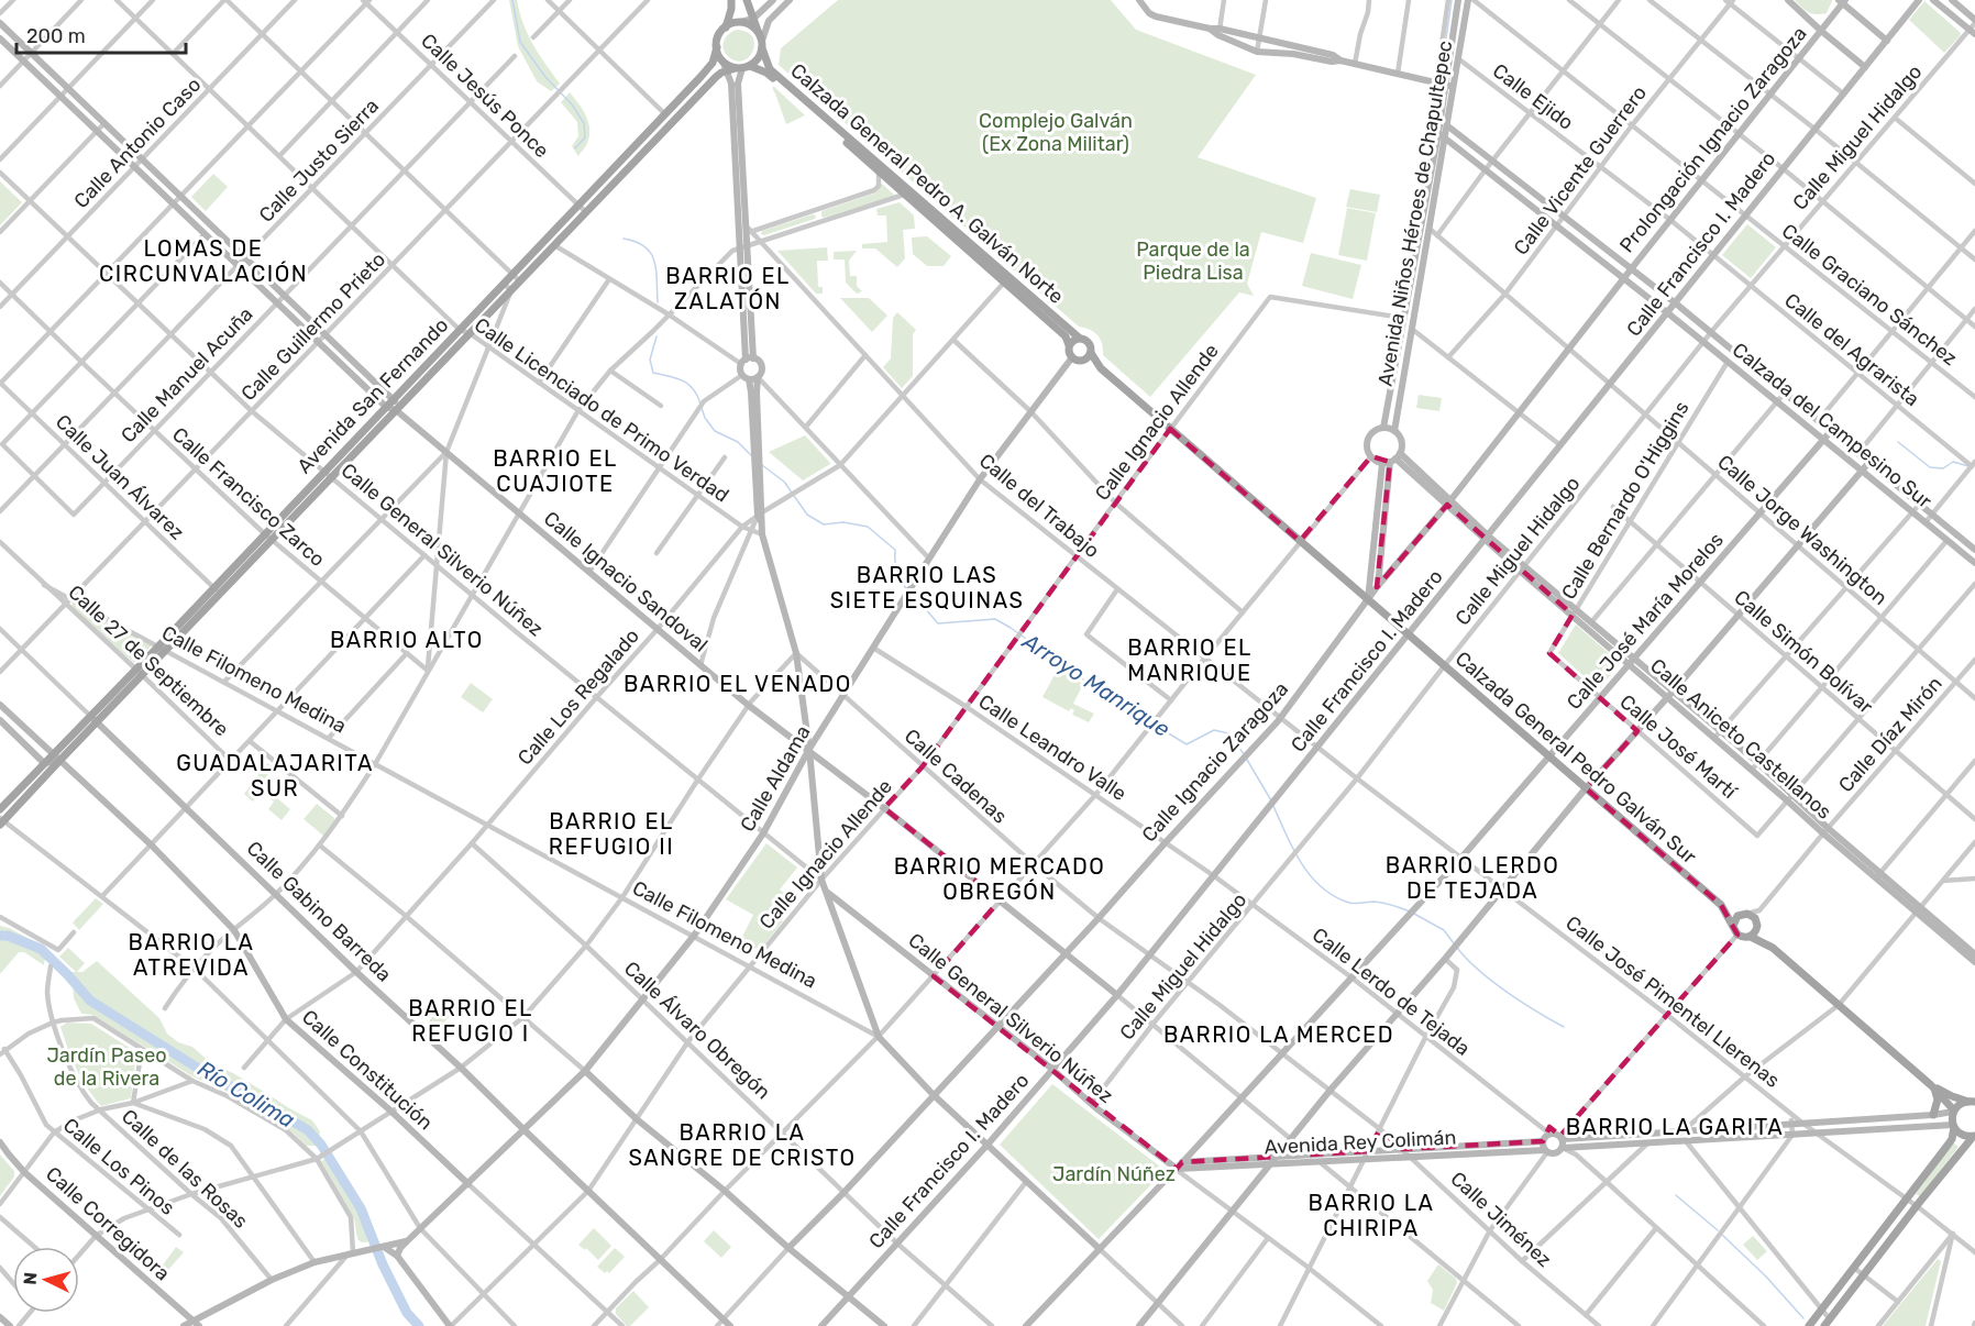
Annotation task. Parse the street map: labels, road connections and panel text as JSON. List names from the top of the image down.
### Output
{
  "streets": {
    "main road": ["Calzada General Pedro A. Galván Norte", "Avenida San Fernando", "Calzada General Pedro Galván Sur"],
    "street": [
      "Calle Jesús Ponce",
      "Calle Ejido",
      "Calle Miguel Hidalgo",
      "Prolongación Ignacio Zaragoza",
      "Calle Antonio Caso",
      "Calle Justo Sierra",
      "Calle Vicente Guerrero",
      "Avenida Niños Héroes de Chapultepec",
      "Calle Francisco I. Madero",
      "Calle Graciano Sánchez",
      "Calle Guillermo Prieto",
      "Calle del Agrarista",
      "Calle Manuel Acuña",
      "Calle Licenciado de Primo Verdad",
      "Calle Ignacio Allende",
      "Calzada del Campesino Sur",
      "Calle Juan Álvarez",
      "Calle Francisco Zarco",
      "Calle Bernardo O'Higgins",
      "Calle del Trabajo",
      "Calle Jorge Washington",
      "Calle General Silverio Núñez",
      "Calle Ignacio Sandoval",
      "Calle José María Morelos",
      "Calle Simón Bolívar",
      "Calle 27 de Septiembre",
      "Calle Filomeno Medina",
      "Calle Los Regalado",
      "Calle Díaz Mirón",
      "Calle Aniceto Castellanos",
      "Calle José Martí",
      "Calle Leandro Valle",
      "Calle Ignacio Zaragoza",
      "Calle Cadenas",
      "Calle Aldama",
      "Calle Gabino Barreda",
      "Calle Lerdo de Tejada",
      "Calle José Pimentel Llerenas",
      "Calle Álvaro Obregón",
      "Calle Constitución",
      "Avenida Rey Colimán",
      "Calle Los Pinos",
      "Calle de las Rosas",
      "Calle Jiménez",
      "Calle Corregidora"
    ]
  },
  "crossings": [
    ["Calle Jesús Ponce", "Calle Justo Sierra"],
    ["Calle Jesús Ponce", "Calle Guillermo Prieto"],
    ["Calle Jesús Ponce", "Calle Manuel Acuña"],
    ["Calle Jesús Ponce", "Avenida San Fernando"],
    ["Calle Ejido", "Prolongación Ignacio Zaragoza"],
    ["Calle Ejido", "Calle Vicente Guerrero"],
    ["Calle Ejido", "Avenida Niños Héroes de Chapultepec"],
    ["Calle Ejido", "Calle Francisco I. Madero"],
    ["Calle Ejido", "Calle del Agrarista"],
    ["Calle Miguel Hidalgo", "Calle Graciano Sánchez"],
    ["Calle Miguel Hidalgo", "Calle del Agrarista"],
    ["Calle Miguel Hidalgo", "Calzada del Campesino Sur"],
    ["Calle Miguel Hidalgo", "Calle Jorge Washington"],
    ["Calle Miguel Hidalgo", "Calle General Silverio Núñez"],
    ["Calle Miguel Hidalgo", "Calle Aniceto Castellanos"],
    ["Calle Miguel Hidalgo", "Calzada General Pedro Galván Sur"],
    ["Calle Miguel Hidalgo", "Calle Lerdo de Tejada"],
    ["Calle Miguel Hidalgo", "Calle José Pimentel Llerenas"],
    ["Calle Miguel Hidalgo", "Calle Jiménez"],
    ["Prolongación Ignacio Zaragoza", "Calle Graciano Sánchez"],
    ["Prolongación Ignacio Zaragoza", "Calzada del Campesino Sur"],
    ["Prolongación Ignacio Zaragoza", "Calle Ignacio Zaragoza"],
    ["Calle Antonio Caso", "Calle Licenciado de Primo Verdad"],
    ["Calle Antonio Caso", "Calle Francisco Zarco"],
    ["Calle Antonio Caso", "Calle General Silverio Núñez"],
    ["Calle Justo Sierra", "Calle Manuel Acuña"],
    ["Calle Justo Sierra", "Calle Licenciado de Primo Verdad"],
    ["Calle Justo Sierra", "Calle Juan Álvarez"],
    ["Calle Justo Sierra", "Calle Francisco Zarco"],
    ["Calle Justo Sierra", "Calle General Silverio Núñez"],
    ["Calle Vicente Guerrero", "Calle Graciano Sánchez"],
    ["Calle Vicente Guerrero", "Calzada del Campesino Sur"],
    ["Calle Vicente Guerrero", "Calle Jorge Washington"],
    ["Calzada General Pedro A. Galván Norte", "Calle Francisco I. Madero"],
    ["Calzada General Pedro A. Galván Norte", "Avenida San Fernando"],
    ["Calzada General Pedro A. Galván Norte", "Calle Ignacio Allende"],
    ["Calzada General Pedro A. Galván Norte", "Calle Los Regalado"],
    ["Calzada General Pedro A. Galván Norte", "Calzada General Pedro Galván Sur"],
    ["Calzada General Pedro A. Galván Norte", "Calle Ignacio Zaragoza"],
    ["Calzada General Pedro A. Galván Norte", "Calle Aldama"],
    ["Avenida Niños Héroes de Chapultepec", "Calle Graciano Sánchez"],
    ["Avenida Niños Héroes de Chapultepec", "Calle Ignacio Allende"],
    ["Avenida Niños Héroes de Chapultepec", "Calzada del Campesino Sur"],
    ["Avenida Niños Héroes de Chapultepec", "Calle Jorge Washington"],
    ["Avenida Niños Héroes de Chapultepec", "Calle Aniceto Castellanos"],
    ["Calle Francisco I. Madero", "Calle Graciano Sánchez"],
    ["Calle Francisco I. Madero", "Calle del Agrarista"],
    ["Calle Francisco I. Madero", "Calzada del Campesino Sur"],
    ["Calle Francisco I. Madero", "Calle del Trabajo"],
    ["Calle Francisco I. Madero", "Calle Jorge Washington"],
    ["Calle Francisco I. Madero", "Calle General Silverio Núñez"],
    ["Calle Francisco I. Madero", "Calle Ignacio Sandoval"],
    ["Calle Francisco I. Madero", "Calle Filomeno Medina"],
    ["Calle Francisco I. Madero", "Calle Aniceto Castellanos"],
    ["Calle Francisco I. Madero", "Calle Leandro Valle"],
    ["Calle Francisco I. Madero", "Calzada General Pedro Galván Sur"],
    ["Calle Francisco I. Madero", "Calle Lerdo de Tejada"],
    ["Calle Francisco I. Madero", "Calle José Pimentel Llerenas"],
    ["Calle Francisco I. Madero", "Calle Álvaro Obregón"],
    ["Calle Francisco I. Madero", "Calle Jiménez"],
    ["Calle Guillermo Prieto", "Calle Licenciado de Primo Verdad"],
    ["Calle Guillermo Prieto", "Calle Juan Álvarez"],
    ["Calle Guillermo Prieto", "Calle Francisco Zarco"],
    ["Calle Guillermo Prieto", "Calle General Silverio Núñez"],
    ["Calle Guillermo Prieto", "Calle 27 de Septiembre"],
    ["Calle Guillermo Prieto", "Calle Filomeno Medina"],
    ["Calle Guillermo Prieto", "Calle Gabino Barreda"],
    ["Calle Manuel Acuña", "Calle Licenciado de Primo Verdad"],
    ["Calle Manuel Acuña", "Calle Juan Álvarez"],
    ["Calle Manuel Acuña", "Calle Francisco Zarco"],
    ["Calle Manuel Acuña", "Calle General Silverio Núñez"],
    ["Avenida San Fernando", "Calle Licenciado de Primo Verdad"],
    ["Avenida San Fernando", "Calle Juan Álvarez"],
    ["Avenida San Fernando", "Calle Francisco Zarco"],
    ["Avenida San Fernando", "Calle General Silverio Núñez"],
    ["Avenida San Fernando", "Calle Ignacio Sandoval"],
    ["Avenida San Fernando", "Calle 27 de Septiembre"],
    ["Avenida San Fernando", "Calle Filomeno Medina"],
    ["Avenida San Fernando", "Calle Gabino Barreda"],
    ["Avenida San Fernando", "Calle Constitución"],
    ["Calle Licenciado de Primo Verdad", "Calle Los Regalado"],
    ["Calle Ignacio Allende", "Calle del Trabajo"],
    ["Calle Ignacio Allende", "Calle General Silverio Núñez"],
    ["Calle Ignacio Allende", "Calle Ignacio Sandoval"],
    ["Calle Ignacio Allende", "Calle Filomeno Medina"],
    ["Calle Ignacio Allende", "Calle Leandro Valle"],
    ["Calle Ignacio Allende", "Calle Cadenas"],
    ["Calle Ignacio Allende", "Calle Gabino Barreda"],
    ["Calle Ignacio Allende", "Calle Álvaro Obregón"],
    ["Calle Ignacio Allende", "Calle Constitución"],
    ["Calzada del Campesino Sur", "Calle Bernardo O'Higgins"],
    ["Calzada del Campesino Sur", "Calle José María Morelos"],
    ["Calzada del Campesino Sur", "Calle Ignacio Zaragoza"],
    ["Calle Bernardo O'Higgins", "Calle Jorge Washington"],
    ["Calle Bernardo O'Higgins", "Calle Simón Bolívar"],
    ["Calle Bernardo O'Higgins", "Calle Aniceto Castellanos"],
    ["Calle Bernardo O'Higgins", "Calle José Martí"],
    ["Calle del Trabajo", "Calle Los Regalado"],
    ["Calle del Trabajo", "Calle Ignacio Zaragoza"],
    ["Calle del Trabajo", "Calle Aldama"],
    ["Calle del Trabajo", "Calle José Pimentel Llerenas"],
    ["Calle Jorge Washington", "Calle José María Morelos"],
    ["Calle Jorge Washington", "Calle Díaz Mirón"],
    ["Calle Jorge Washington", "Calle Ignacio Zaragoza"],
    ["Calle General Silverio Núñez", "Calle José María Morelos"],
    ["Calle General Silverio Núñez", "Calle Los Regalado"],
    ["Calle General Silverio Núñez", "Calle Ignacio Zaragoza"],
    ["Calle General Silverio Núñez", "Calle Aldama"],
    ["Calle General Silverio Núñez", "Avenida Rey Colimán"],
    ["Calle Ignacio Sandoval", "Calle Los Regalado"],
    ["Calle Ignacio Sandoval", "Calle Ignacio Zaragoza"],
    ["Calle Ignacio Sandoval", "Calle Aldama"],
    ["Calle José María Morelos", "Calle Simón Bolívar"],
    ["Calle José María Morelos", "Calle Filomeno Medina"],
    ["Calle José María Morelos", "Calle Aniceto Castellanos"],
    ["Calle José María Morelos", "Calle José Martí"],
    ["Calle José María Morelos", "Calzada General Pedro Galván Sur"],
    ["Calle José María Morelos", "Calle Lerdo de Tejada"],
    ["Calle José María Morelos", "Calle José Pimentel Llerenas"],
    ["Calle José María Morelos", "Avenida Rey Colimán"],
    ["Calle José María Morelos", "Calle Jiménez"],
    ["Calle Simón Bolívar", "Calle Díaz Mirón"],
    ["Calle 27 de Septiembre", "Calle Filomeno Medina"],
    ["Calle Filomeno Medina", "Calle Los Regalado"],
    ["Calle Filomeno Medina", "Calle Ignacio Zaragoza"],
    ["Calle Filomeno Medina", "Calle Aldama"],
    ["Calle Los Regalado", "Calle Gabino Barreda"],
    ["Calle Los Regalado", "Calle Álvaro Obregón"],
    ["Calle Los Regalado", "Calle Constitución"],
    ["Calle Díaz Mirón", "Calle Aniceto Castellanos"],
    ["Calle Aniceto Castellanos", "Calle José Martí"],
    ["Calle Aniceto Castellanos", "Calle Ignacio Zaragoza"],
    ["Calle Leandro Valle", "Calle Ignacio Zaragoza"],
    ["Calle Leandro Valle", "Calle Aldama"],
    ["Calle Leandro Valle", "Calle Lerdo de Tejada"],
    ["Calle Ignacio Zaragoza", "Calle Cadenas"],
    ["Calle Ignacio Zaragoza", "Calle Álvaro Obregón"],
    ["Calle Ignacio Zaragoza", "Calle Jiménez"],
    ["Calle Cadenas", "Calle Aldama"],
    ["Calle Cadenas", "Calle Jiménez"],
    ["Calle Aldama", "Calle Gabino Barreda"],
    ["Calle Aldama", "Calle Álvaro Obregón"],
    ["Calle Aldama", "Calle Constitución"],
    ["Calle Lerdo de Tejada", "Avenida Rey Colimán"],
    ["Avenida Rey Colimán", "Calle Jiménez"]
  ],
  "districts": [
    "LOMAS DE CIRCUNVALACIÓN",
    "BARRIO EL ZALATÓN",
    "BARRIO EL CUAJIOTE",
    "BARRIO LAS SIETE ESQUINAS",
    "BARRIO ALTO",
    "BARRIO EL MANRIQUE",
    "BARRIO EL VENADO",
    "GUADALAJARITA SUR",
    "BARRIO EL REFUGIO II",
    "BARRIO LERDO DE TEJADA",
    "BARRIO MERCADO OBREGÓN",
    "BARRIO LA ATREVIDA",
    "BARRIO EL REFUGIO I",
    "BARRIO LA MERCED",
    "BARRIO LA GARITA",
    "BARRIO LA SANGRE DE CRISTO",
    "BARRIO LA CHIRIPA"
  ],
  "water": ["Arroyo Manrique", "Río Colima"],
  "parks": [
    "Complejo Galván (Ex Zona Militar)",
    "Parque de la Piedra Lisa",
    "Jardín Paseo de la Rivera",
    "Jardín Núñez"
  ],
  "scale_bar": "200 m",
  "north": "left"
}
